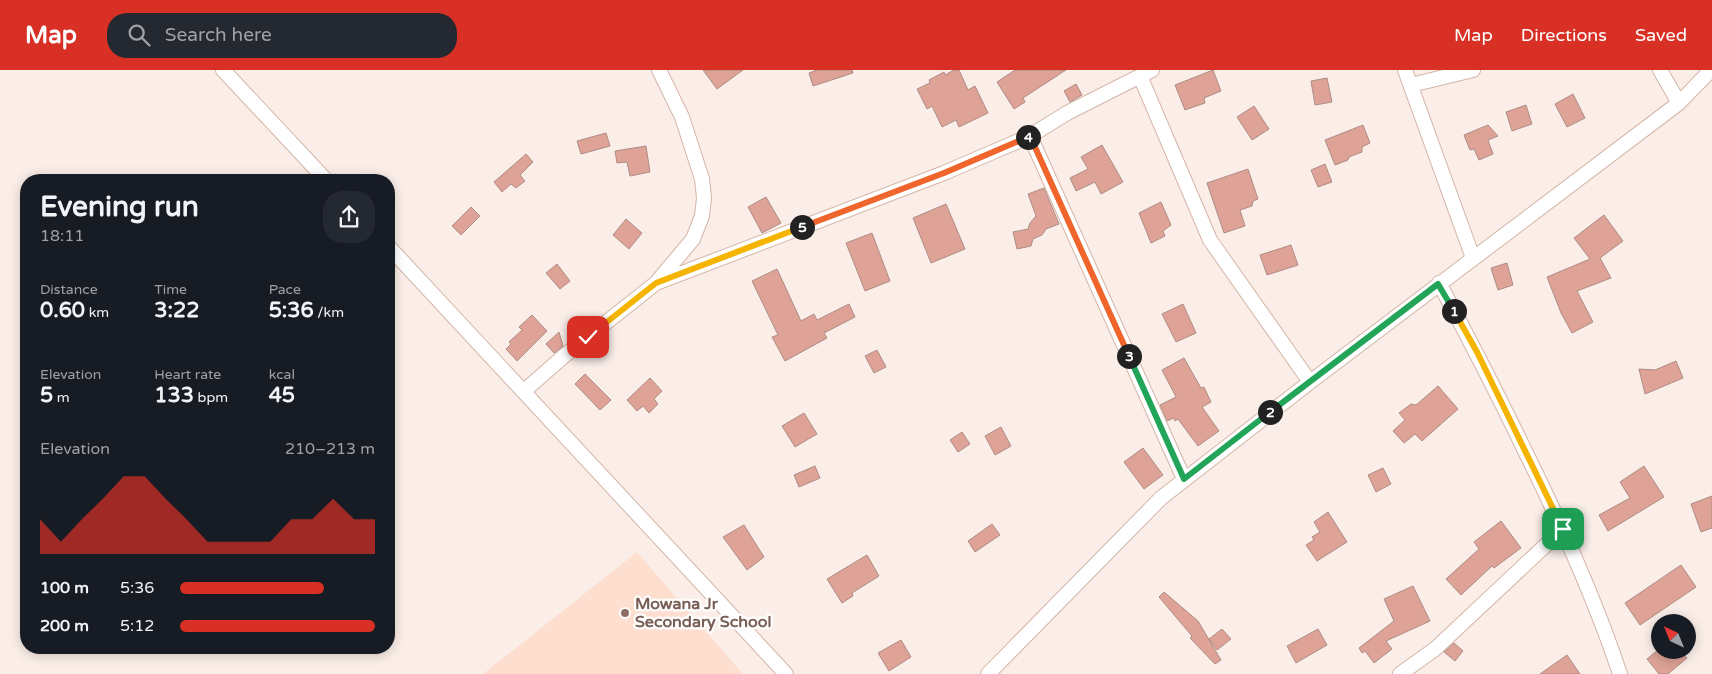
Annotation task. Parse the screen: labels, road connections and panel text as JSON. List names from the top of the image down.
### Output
{
  "places": ["Mowana Jr Secondary School"],
  "north": "top left",
  "page": {
    "header": "Map",
    "search": "Search here",
    "nav": ["Map", "Directions", "Saved"],
    "pins": [
      "4",
      "5",
      "1",
      "3",
      "2"
    ],
    "heading": ["Evening run", "18:11"],
    "stats": [
      ["Distance", "0.60 km"],
      ["Time", "3:22"],
      ["Pace", "5:36 /km"],
      ["Elevation", "5 m"],
      ["Heart rate", "133 bpm"],
      ["kcal", "45"]
    ],
    "chart": ["Elevation", "210–213 m"],
    "list": [
      {
        "name": "100 m",
        "note": "5:36"
      },
      {
        "name": "200 m",
        "note": "5:12"
      }
    ]
  }
}
